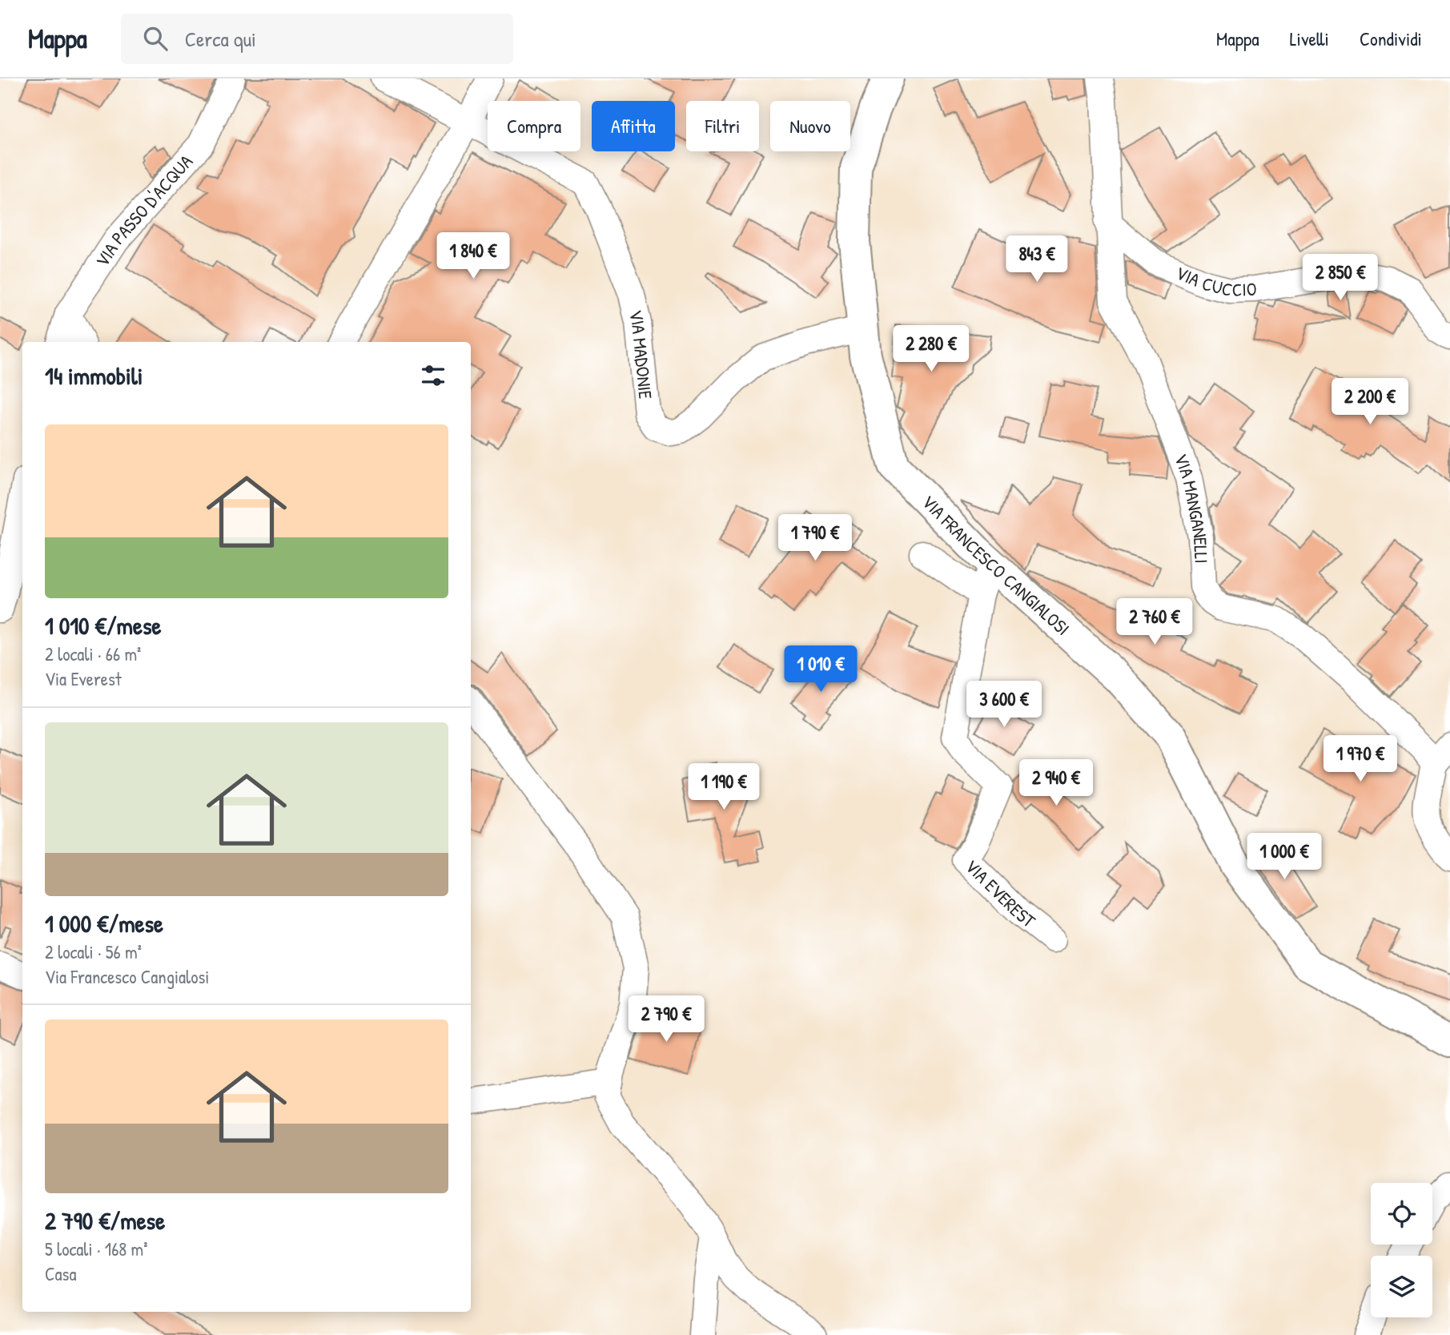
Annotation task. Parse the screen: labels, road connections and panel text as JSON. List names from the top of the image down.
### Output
{
  "streets": {
    "street": [
      "VIA PASSO D'ACQUA",
      "VIA CUCCIO",
      "VIA MADONIE",
      "VIA MANGANELLI",
      "VIA FRANCESCO CANGIALOSI",
      "VIA EVEREST"
    ]
  },
  "crossings": [
    ["VIA CUCCIO", "VIA MANGANELLI"],
    ["VIA MADONIE", "VIA FRANCESCO CANGIALOSI"],
    ["VIA FRANCESCO CANGIALOSI", "VIA EVEREST"]
  ],
  "page": {
    "header": "Mappa",
    "search": "Cerca qui",
    "nav": ["Mappa", "Livelli", "Condividi"],
    "chip": [
      "Compra",
      "Affitta",
      "Filtri",
      "Nuovo"
    ],
    "price": [
      "1 840 €",
      "843 €",
      "2 850 €",
      "2 280 €",
      "2 200 €",
      "1 790 €",
      "2 760 €",
      "1 010 €",
      "3 600 €",
      "1 970 €",
      "2 940 €",
      "1 190 €",
      "1 000 €",
      "2 790 €"
    ],
    "heading": "14 immobili",
    "list": [
      {
        "name": "1 010 €/mese",
        "note": "2 locali · 66 m² · Via Everest"
      },
      {
        "name": "1 000 €/mese",
        "note": "2 locali · 56 m² · Via Francesco Cangialosi"
      },
      {
        "name": "2 790 €/mese",
        "note": "5 locali · 168 m² · Casa"
      }
    ]
  }
}
